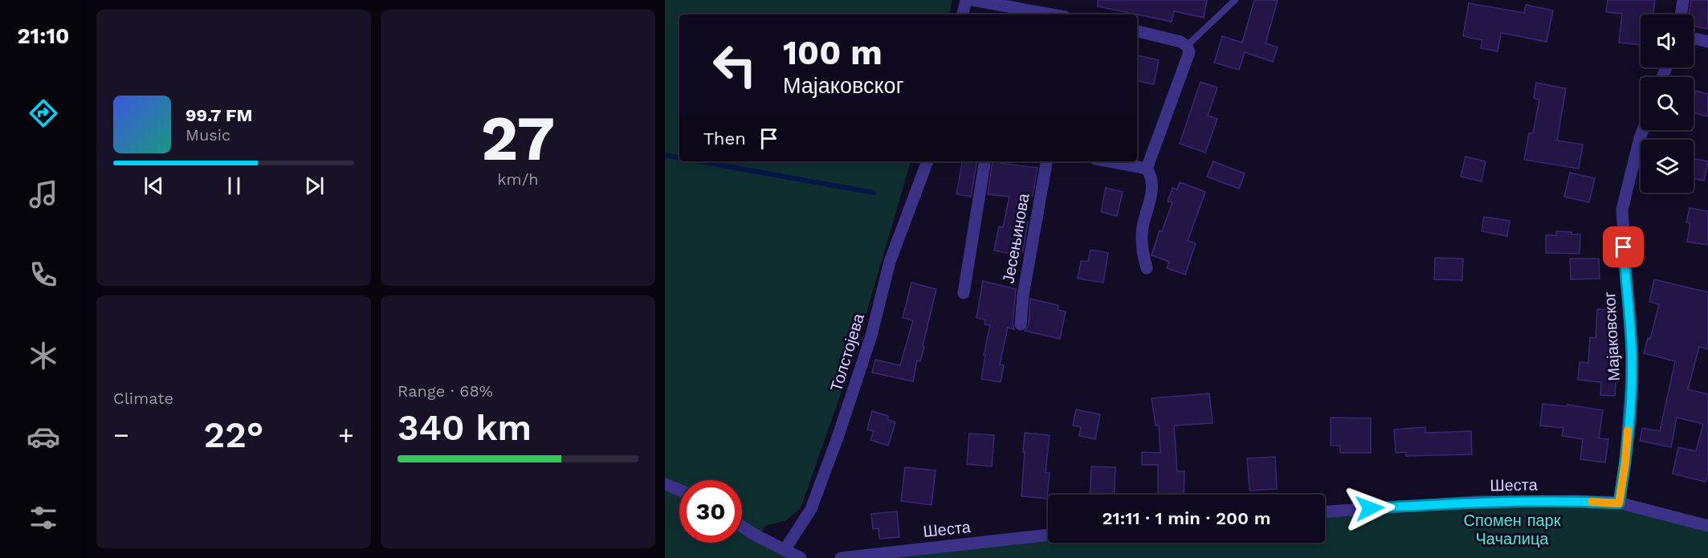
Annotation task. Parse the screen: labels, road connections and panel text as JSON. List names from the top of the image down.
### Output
{
  "streets": {
    "street": [
      "Јесењинова",
      "Мајаковског",
      "Толстојева",
      "Шеста"
    ]
  },
  "crossings": [
    ["Мајаковског", "Шеста"]
  ],
  "parks": ["Спомен парк Чачалица"],
  "page": {
    "tabs": "21:10",
    "tile": [
      ["27", "km/h"],
      "Climate",
      ["Range · 68%", "340 km"]
    ],
    "turn": ["100 m", "Мајаковског"],
    "song": ["99.7 FM", "Music"],
    "then": "Then",
    "heat": ["−", "22°", "+"],
    "limit": "30",
    "trip": "21:11 · 1 min · 200 m"
  }
}
